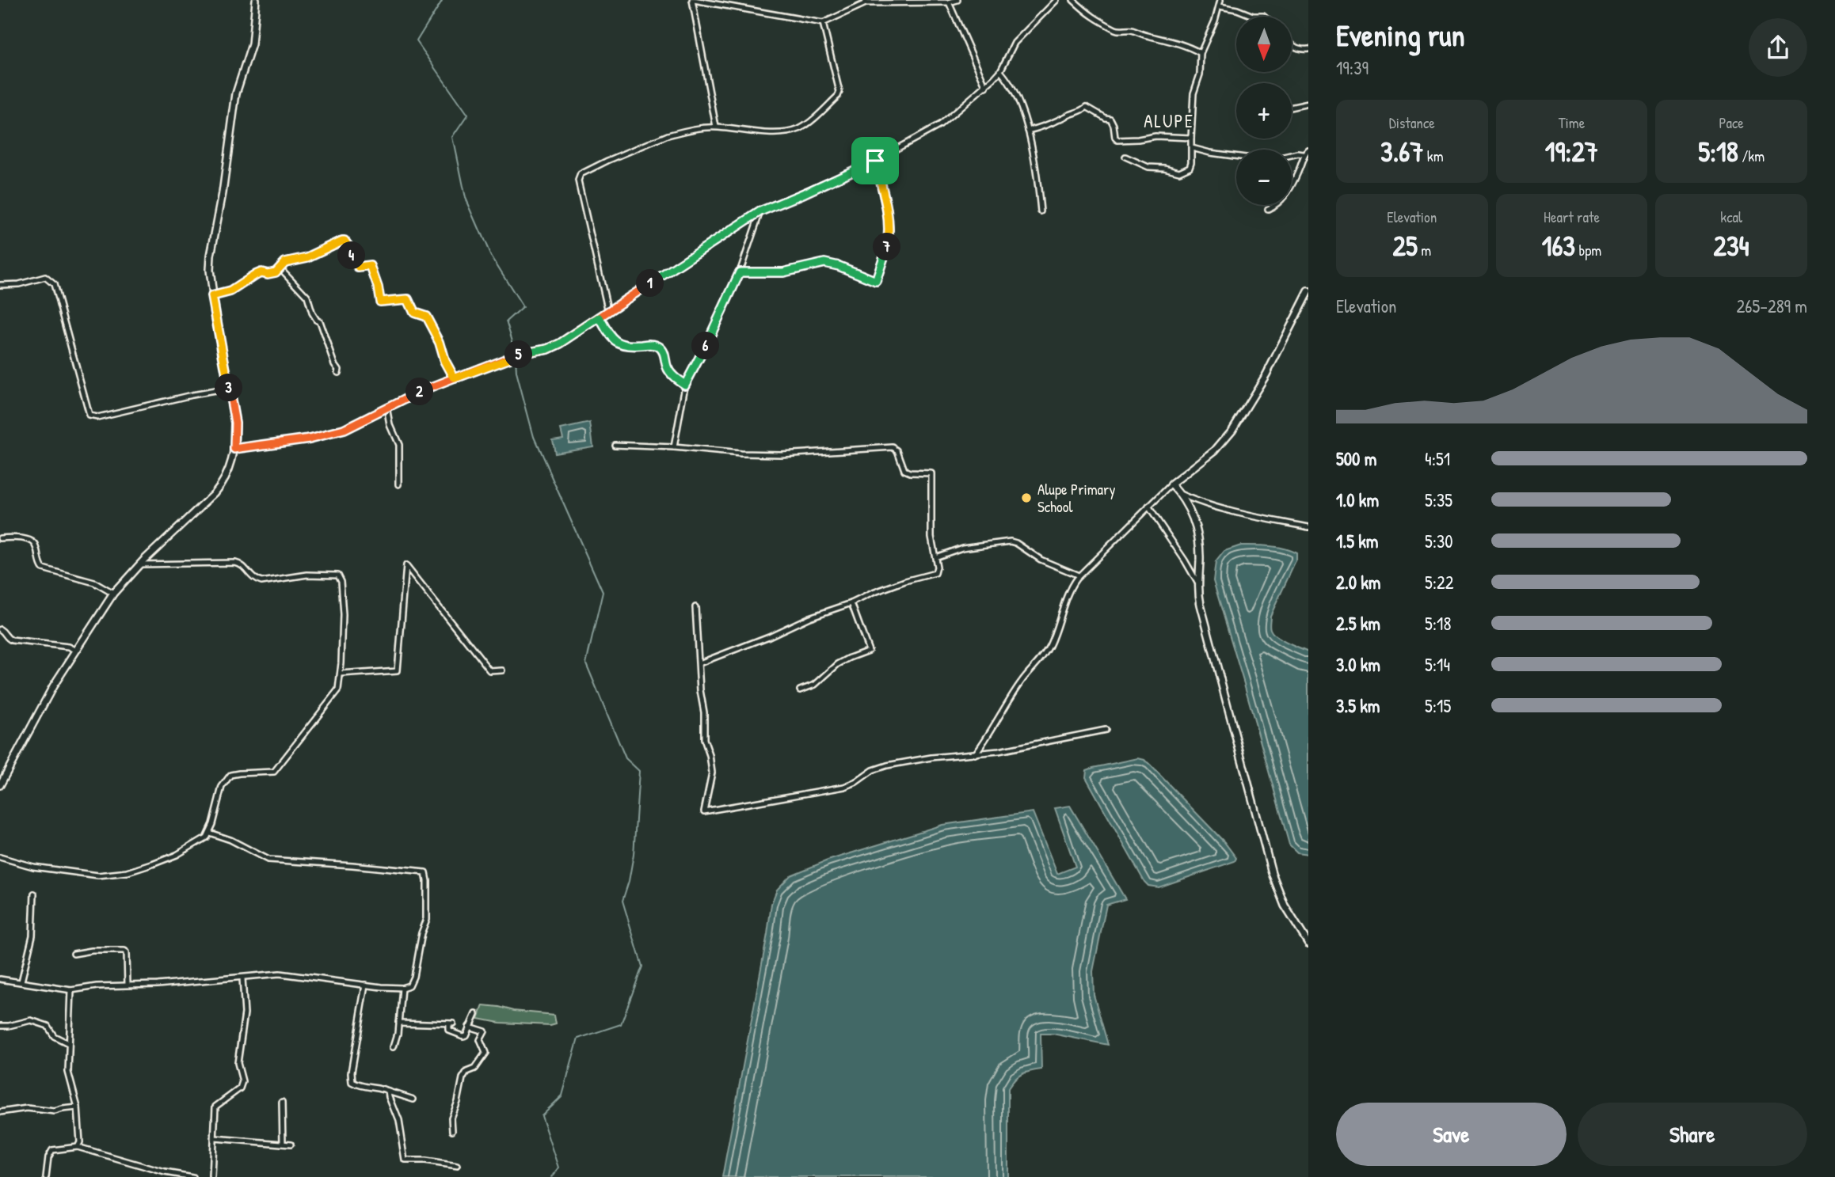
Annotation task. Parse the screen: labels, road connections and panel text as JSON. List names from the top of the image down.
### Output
{
  "districts": ["ALUPE"],
  "places": ["Alupe Primary School"],
  "north": "bottom",
  "page": {
    "heading": ["Evening run", "19:39"],
    "map_buttons": ["+", "−"],
    "stats": [
      ["Distance", "3.67 km"],
      ["Time", "19:27"],
      ["Pace", "5:18 /km"],
      ["Elevation", "25 m"],
      ["Heart rate", "163 bpm"],
      ["kcal", "234"]
    ],
    "pins": [
      "7",
      "4",
      "1",
      "6",
      "5",
      "3",
      "2"
    ],
    "chart": ["Elevation", "265–289 m"],
    "list": [
      {
        "name": "500 m",
        "note": "4:51"
      },
      {
        "name": "1.0 km",
        "note": "5:35"
      },
      {
        "name": "1.5 km",
        "note": "5:30"
      },
      {
        "name": "2.0 km",
        "note": "5:22"
      },
      {
        "name": "2.5 km",
        "note": "5:18"
      },
      {
        "name": "3.0 km",
        "note": "5:14"
      },
      {
        "name": "3.5 km",
        "note": "5:15"
      }
    ],
    "buttons": ["Save", "Share"]
  }
}
